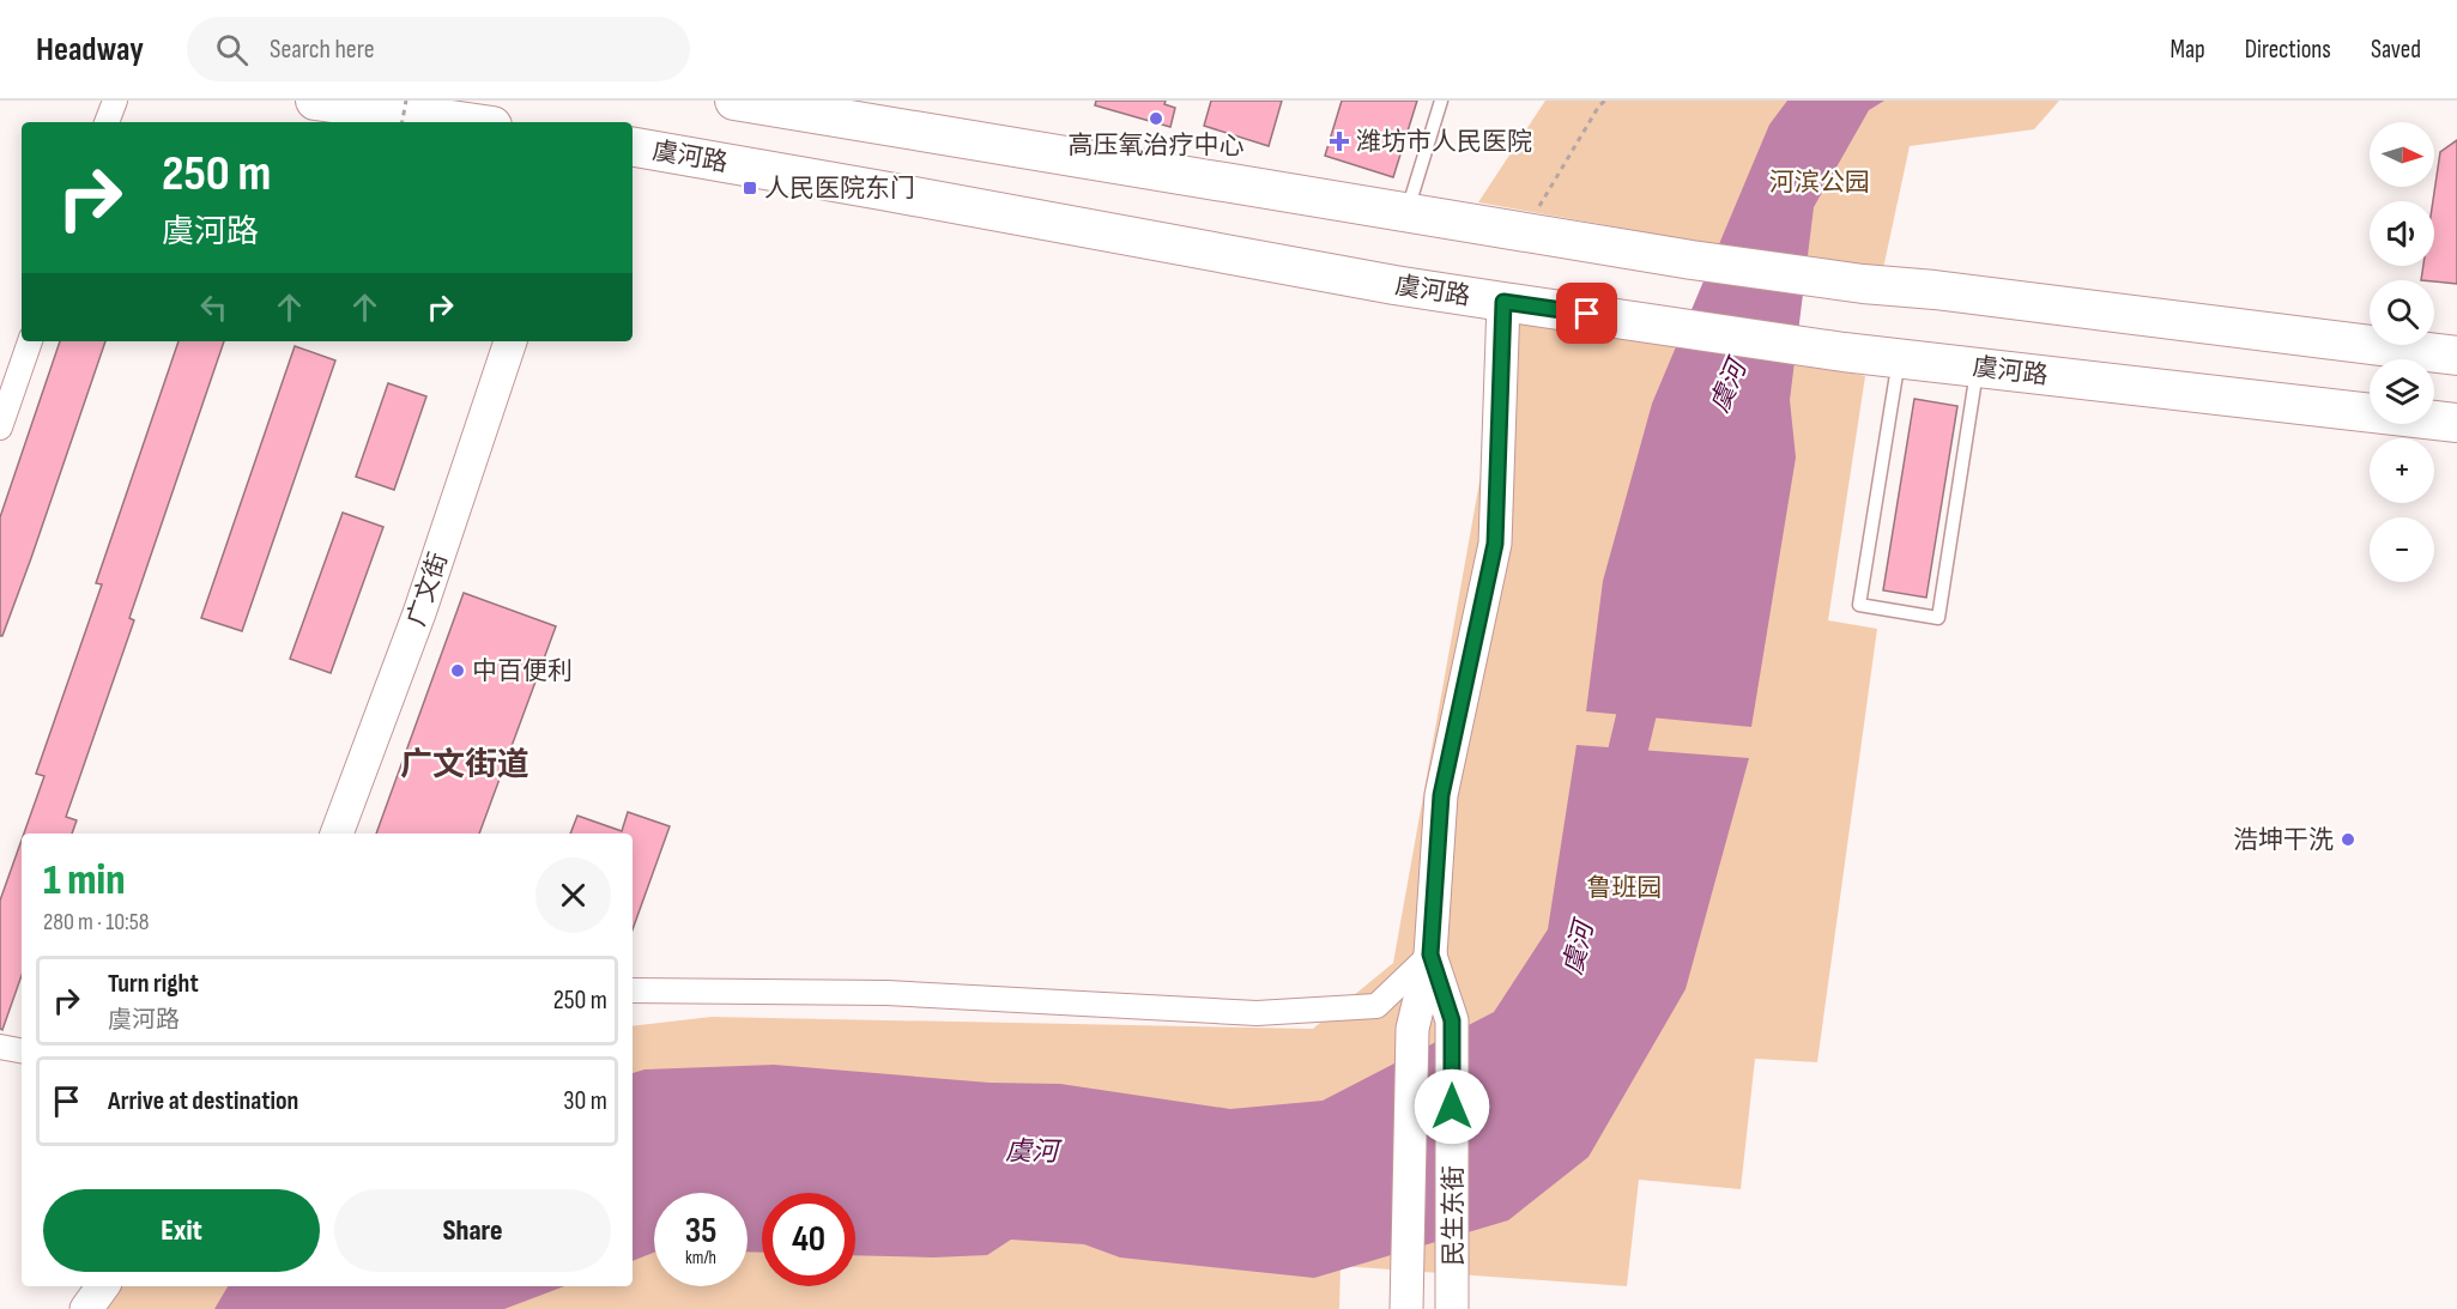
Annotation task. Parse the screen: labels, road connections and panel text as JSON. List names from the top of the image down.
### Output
{
  "streets": {
    "main road": ["虞河路"],
    "street": ["广文街", "民生东街"]
  },
  "crossings": [
    ["虞河路", "民生东街"]
  ],
  "districts": ["广文街道"],
  "water": ["虞河"],
  "parks": ["河滨公园", "鲁班园"],
  "places": {
    "other": ["高压氧治疗中心", "中百便利", "浩坤干洗"],
    "health": ["潍坊市人民医院"],
    "transit": ["人民医院东门"]
  },
  "north": "right",
  "page": {
    "header": "Headway",
    "search": "Search here",
    "nav": ["Map", "Directions", "Saved"],
    "map_buttons": ["+", "−"],
    "turn": ["250 m", "虞河路"],
    "heading": ["1 min", "280 m · 10:58"],
    "list": [
      {
        "name": "Turn right",
        "note": "虞河路",
        "value": "250 m"
      },
      {
        "name": "Arrive at destination",
        "value": "30 m"
      }
    ],
    "buttons": ["Exit", "Share"],
    "speed": "35 km/h",
    "limit": "40"
  }
}
